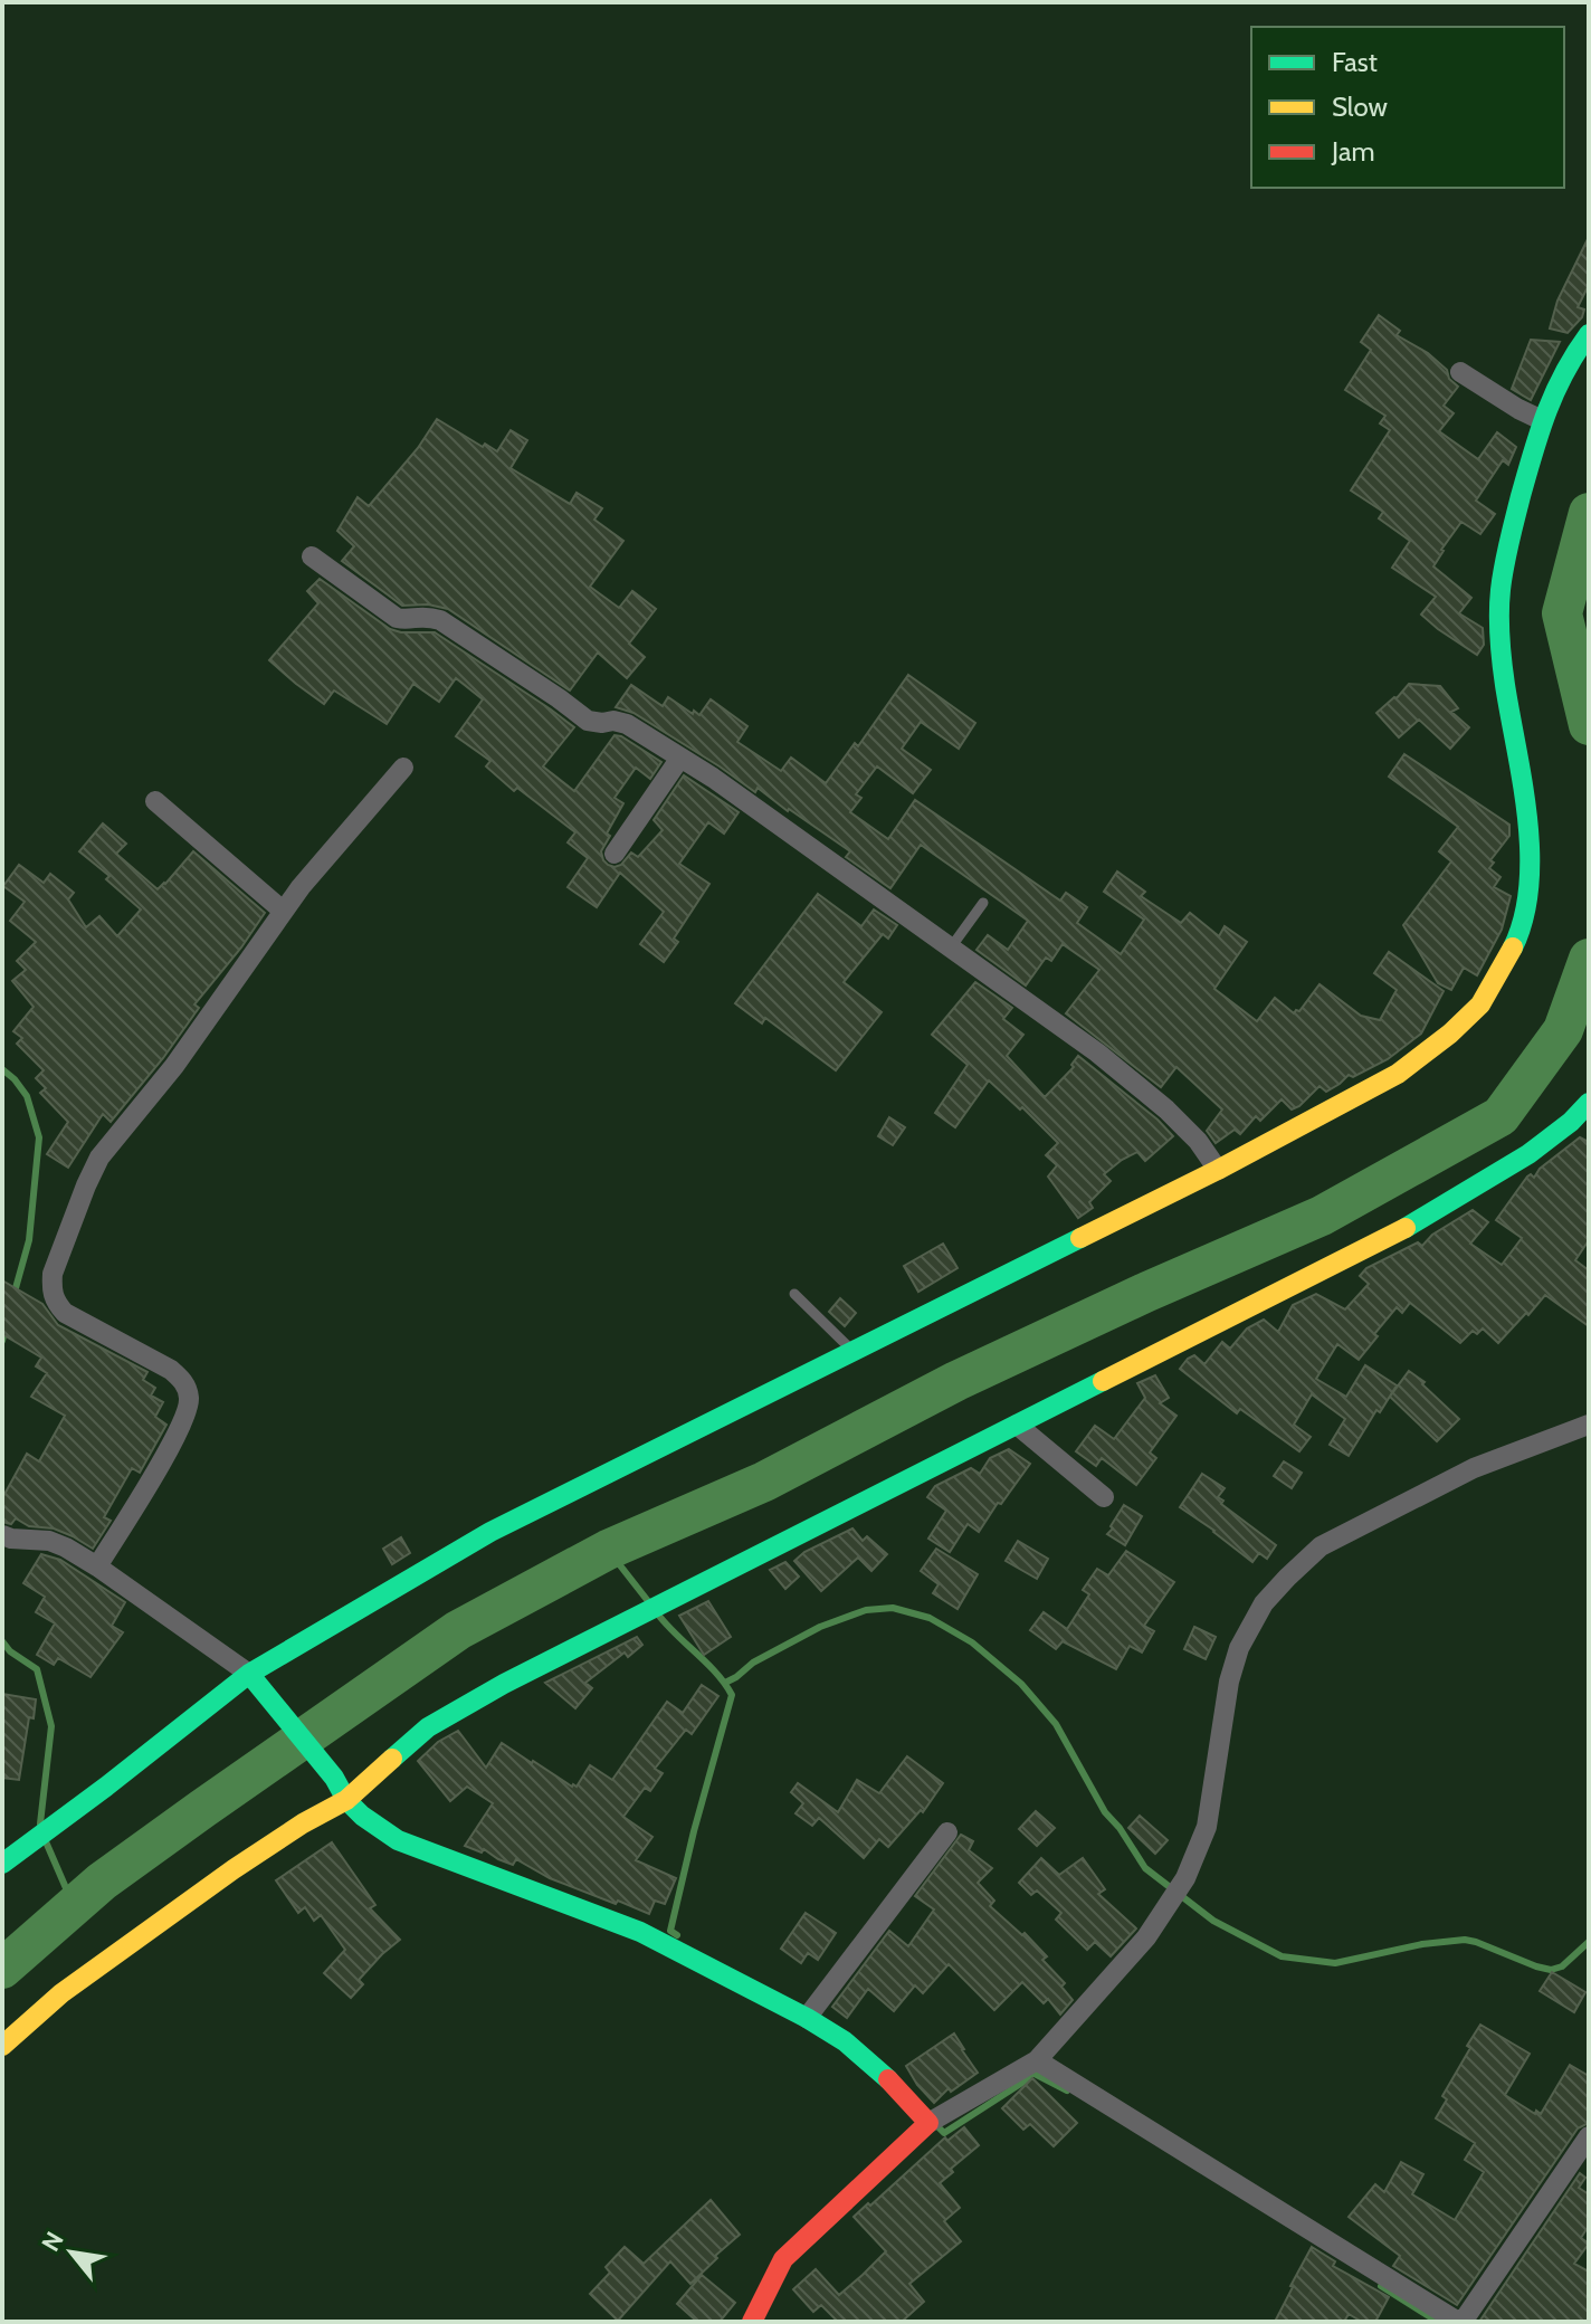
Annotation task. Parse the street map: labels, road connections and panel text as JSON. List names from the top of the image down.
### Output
{
  "legend": ["Fast", "Slow", "Jam"],
  "north": "top left"
}
